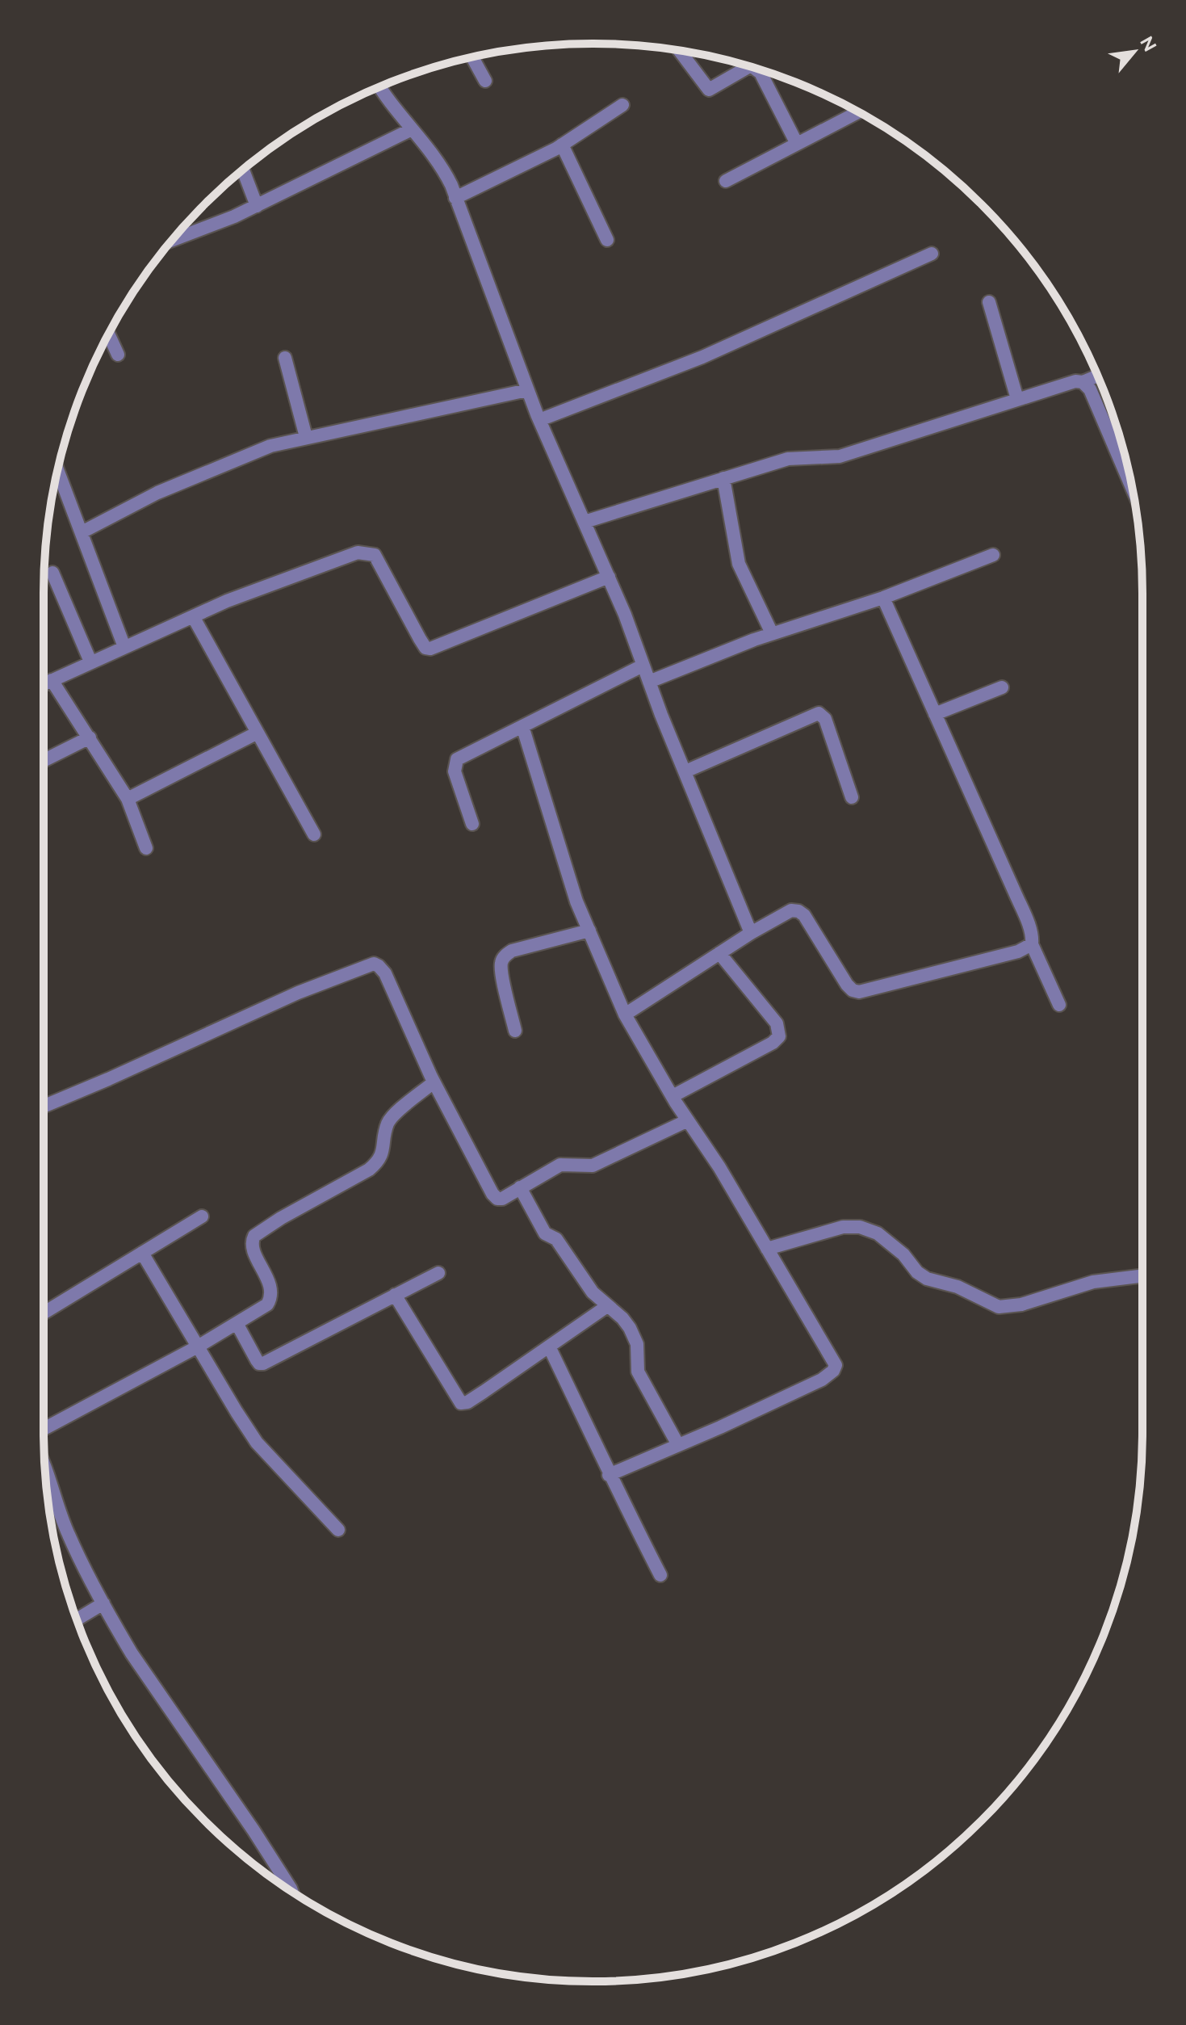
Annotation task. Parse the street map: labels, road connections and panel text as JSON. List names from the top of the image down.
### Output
{
  "north": "top right"
}
